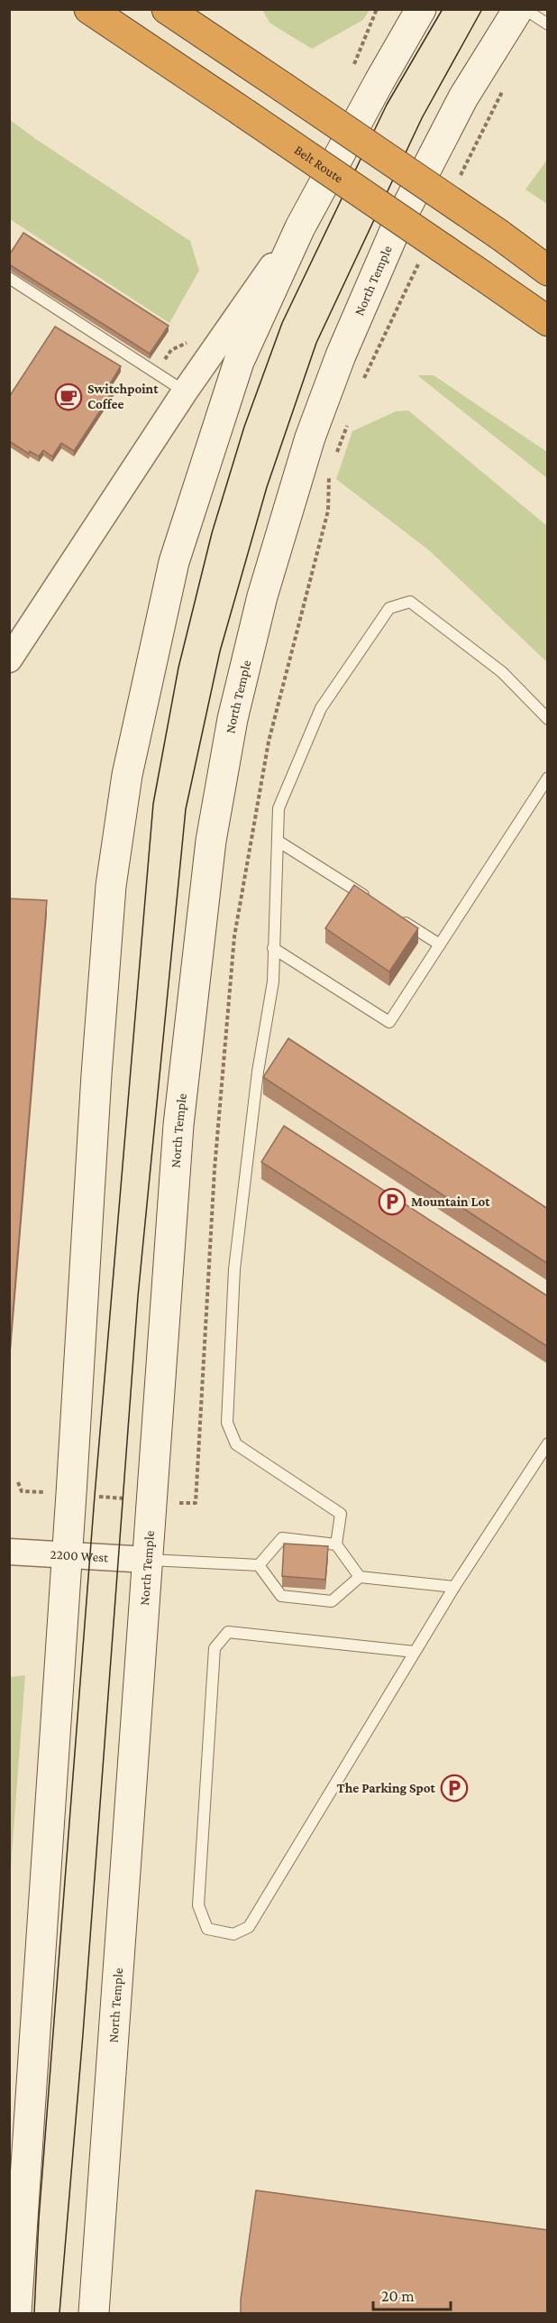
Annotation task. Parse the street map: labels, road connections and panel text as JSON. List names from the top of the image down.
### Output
{
  "streets": {
    "highway": ["Belt Route"],
    "main road": ["North Temple"],
    "street": ["2200 West"]
  },
  "crossings": [
    ["North Temple", "2200 West"]
  ],
  "places": {
    "cafe": ["Switchpoint Coffee"],
    "parking": ["Mountain Lot", "The Parking Spot"]
  },
  "scale_bar": "20 m"
}
